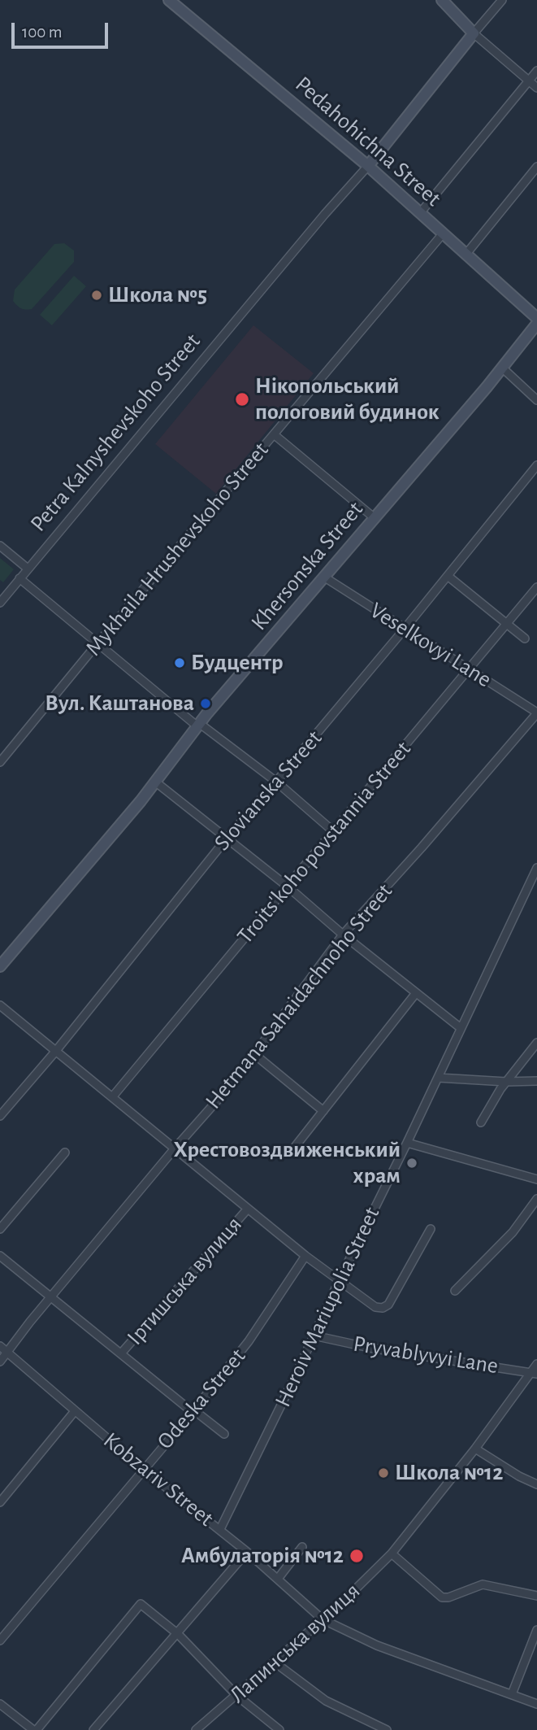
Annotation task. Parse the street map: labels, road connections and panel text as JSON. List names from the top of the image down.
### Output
{
  "streets": {
    "main road": ["Pedahohichna Street", "Petra Kalnyshevskoho Street", "Khersonska Street"],
    "street": [
      "Mykhaila Hrushevskoho Street",
      "Veselkovyi Lane",
      "Slovianska Street",
      "Troits'koho povstannia Street",
      "Hetmana Sahaidachnoho Street",
      "Іртишська вулиця",
      "Heroiv Mariupolia Street",
      "Pryvablyvyi Lane",
      "Odeska Street",
      "Kobzariv Street",
      "Лапинська вулиця"
    ]
  },
  "crossings": [
    ["Pedahohichna Street", "Petra Kalnyshevskoho Street"],
    ["Pedahohichna Street", "Mykhaila Hrushevskoho Street"],
    ["Khersonska Street", "Veselkovyi Lane"],
    ["Veselkovyi Lane", "Slovianska Street"],
    ["Veselkovyi Lane", "Troits'koho povstannia Street"],
    ["Veselkovyi Lane", "Hetmana Sahaidachnoho Street"],
    ["Hetmana Sahaidachnoho Street", "Kobzariv Street"],
    ["Heroiv Mariupolia Street", "Pryvablyvyi Lane"],
    ["Heroiv Mariupolia Street", "Kobzariv Street"],
    ["Pryvablyvyi Lane", "Лапинська вулиця"],
    ["Odeska Street", "Kobzariv Street"],
    ["Kobzariv Street", "Лапинська вулиця"]
  ],
  "places": [
    "Школа №5",
    "Нікопольський пологовий будинок",
    "Будцентр",
    "Вул. Каштанова",
    "Хрестовоздвиженський храм",
    "Школа №12",
    "Амбулаторія №12"
  ],
  "scale_bar": "100 m"
}
